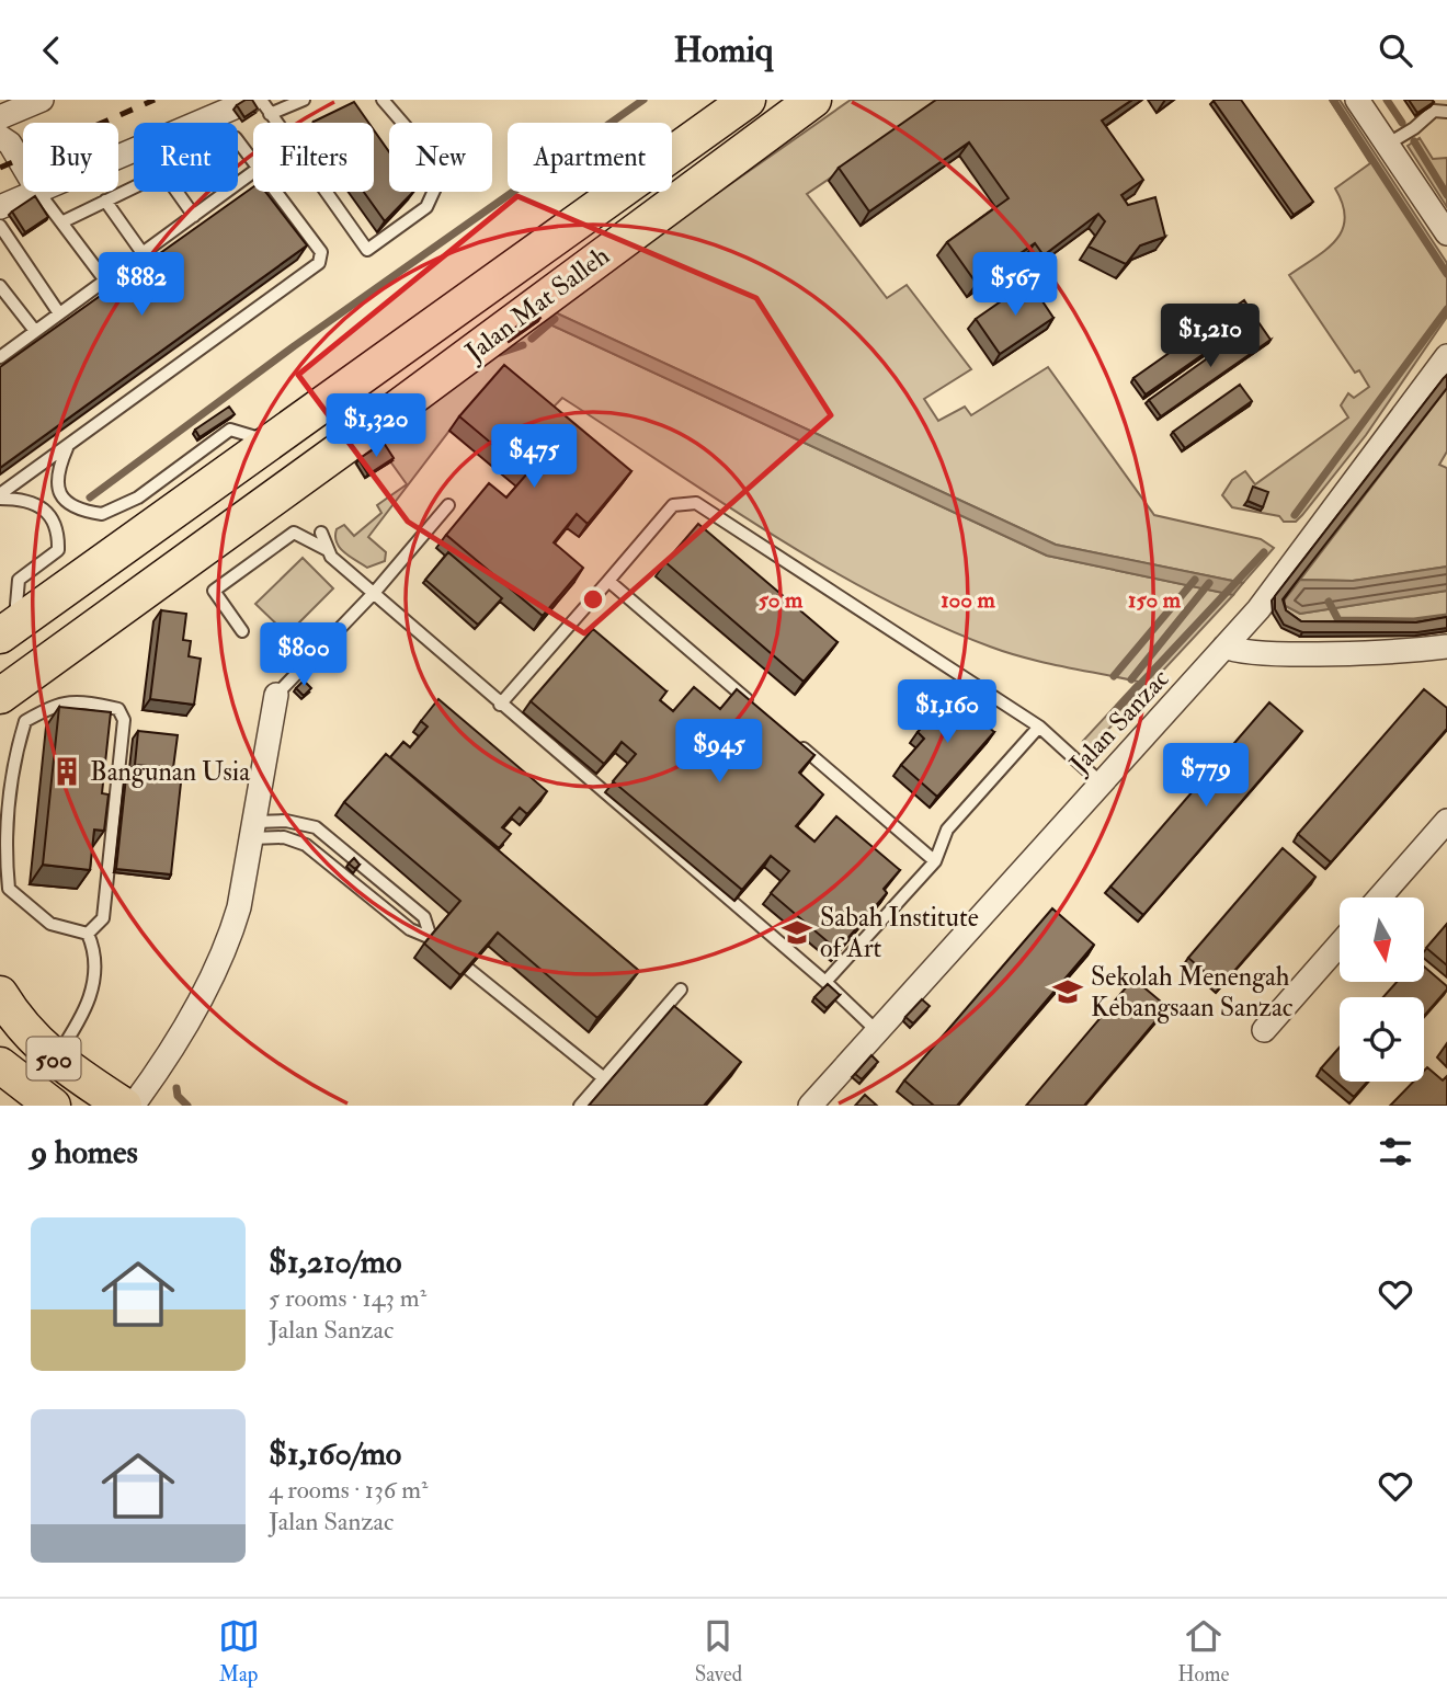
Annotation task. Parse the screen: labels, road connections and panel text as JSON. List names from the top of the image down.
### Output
{
  "streets": {
    "main road": ["Jalan Mat Salleh", "500"],
    "street": ["Jalan Sanzac"]
  },
  "places": {
    "building": ["Bangunan Usia"],
    "school or university": ["Sabah Institute of Art", "Sekolah Menengah Kebangsaan Sanzac"]
  },
  "north": "bottom",
  "page": {
    "header": "Homiq",
    "chip": [
      "Buy",
      "Rent",
      "Filters",
      "New",
      "Apartment"
    ],
    "price": [
      "$882",
      "$567",
      "$1,210",
      "$1,320",
      "$475",
      "$800",
      "$1,160",
      "$945",
      "$779"
    ],
    "heading": "9 homes",
    "list": [
      {
        "name": "$1,210/mo",
        "note": "5 rooms · 143 m² · Jalan Sanzac"
      },
      {
        "name": "$1,160/mo",
        "note": "4 rooms · 136 m² · Jalan Sanzac"
      }
    ],
    "tabs": ["Map", "Saved", "Home"]
  },
  "rings": ["50 m", "100 m", "150 m"]
}
